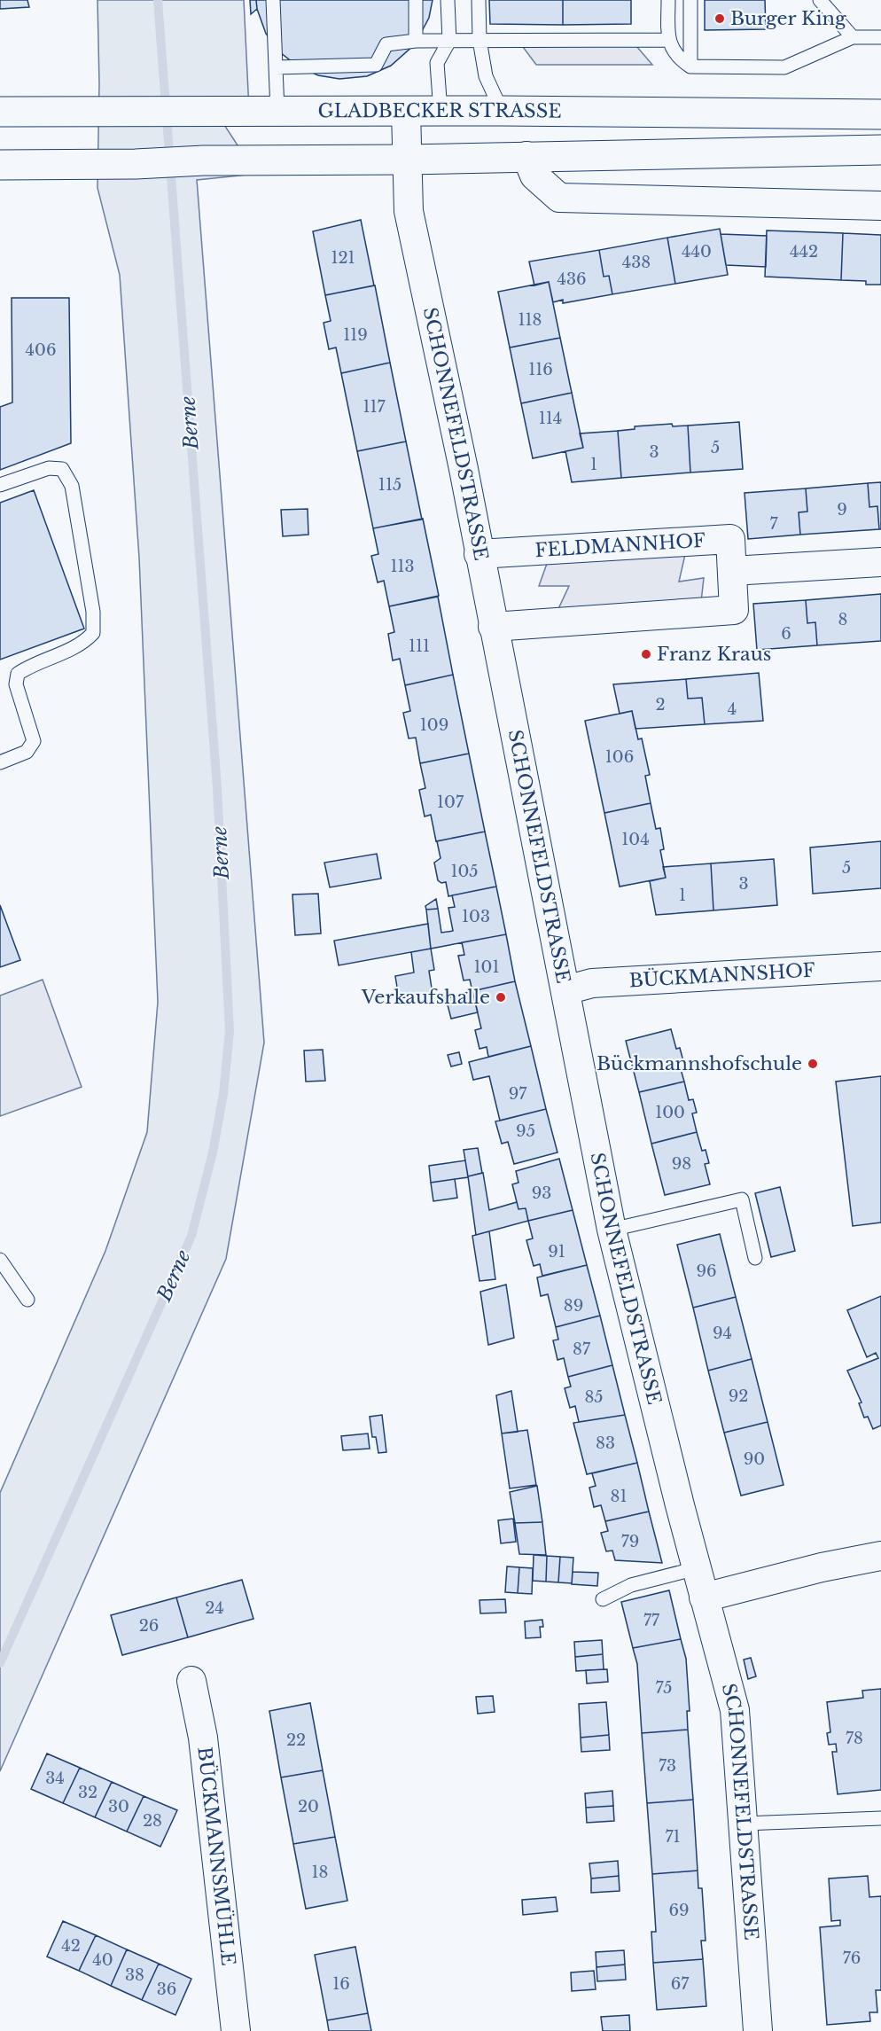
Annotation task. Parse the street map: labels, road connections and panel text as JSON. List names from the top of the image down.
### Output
{
  "streets": {
    "main road": ["GLADBECKER STRASSE"],
    "street": [
      "SCHONNEFELDSTRASSE",
      "FELDMANNHOF",
      "BÜCKMANNSHOF",
      "BÜCKMANNSMÜHLE"
    ]
  },
  "crossings": [
    ["GLADBECKER STRASSE", "SCHONNEFELDSTRASSE"],
    ["SCHONNEFELDSTRASSE", "FELDMANNHOF"],
    ["SCHONNEFELDSTRASSE", "BÜCKMANNSHOF"]
  ],
  "water": ["Berne"],
  "places": [
    "Burger King",
    "Franz Kraus",
    "Verkaufshalle",
    "Bückmannshofschule"
  ],
  "house_numbers": [
    "440",
    "442",
    "121",
    "438",
    "436",
    "118",
    "119",
    "406",
    "116",
    "117",
    "114",
    "5",
    "3",
    "1",
    "115",
    "9",
    "7",
    "113",
    "8",
    "6",
    "111",
    "2",
    "4",
    "109",
    "106",
    "107",
    "104",
    "5",
    "105",
    "3",
    "1",
    "103",
    "101",
    "97",
    "100",
    "95",
    "98",
    "93",
    "91",
    "96",
    "89",
    "94",
    "87",
    "92",
    "85",
    "83",
    "90",
    "81",
    "79",
    "24",
    "77",
    "26",
    "75",
    "78",
    "22",
    "73",
    "34",
    "32",
    "30",
    "20",
    "28",
    "71",
    "18",
    "69",
    "42",
    "76",
    "40",
    "38",
    "16",
    "67",
    "36"
  ]
}
